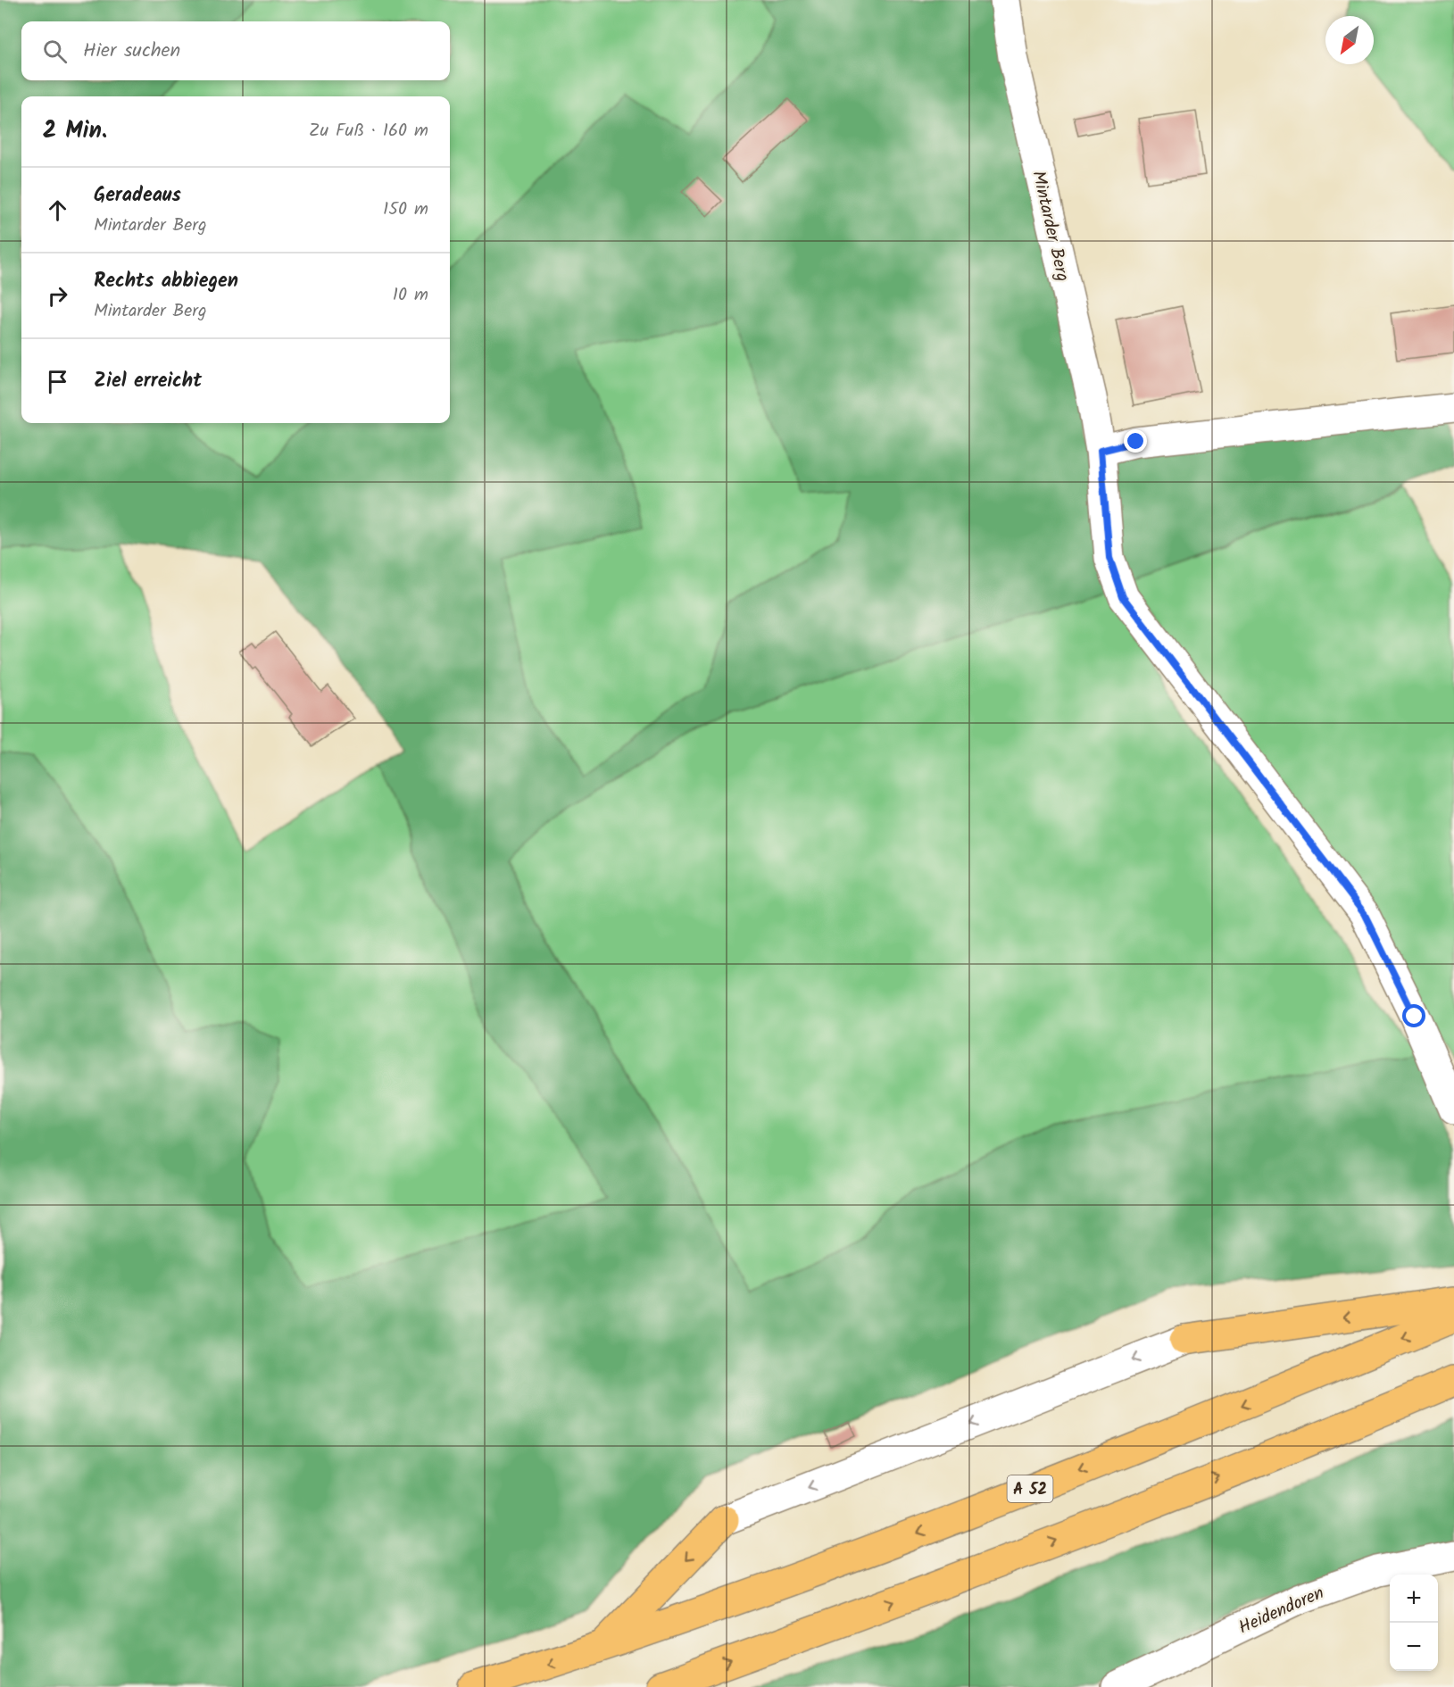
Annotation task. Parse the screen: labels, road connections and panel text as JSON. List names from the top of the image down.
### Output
{
  "streets": {
    "highway": ["A 52"],
    "street": ["Mintarder Berg", "Heidendoren"]
  },
  "north": "bottom left",
  "page": {
    "search": "Hier suchen",
    "heading": ["2 Min.", "Zu Fuß · 160 m"],
    "list": [
      ["Geradeaus", "Mintarder Berg", "150 m"],
      ["Rechts abbiegen", "Mintarder Berg", "10 m"],
      "Ziel erreicht"
    ],
    "map_buttons": ["+", "−"]
  }
}
